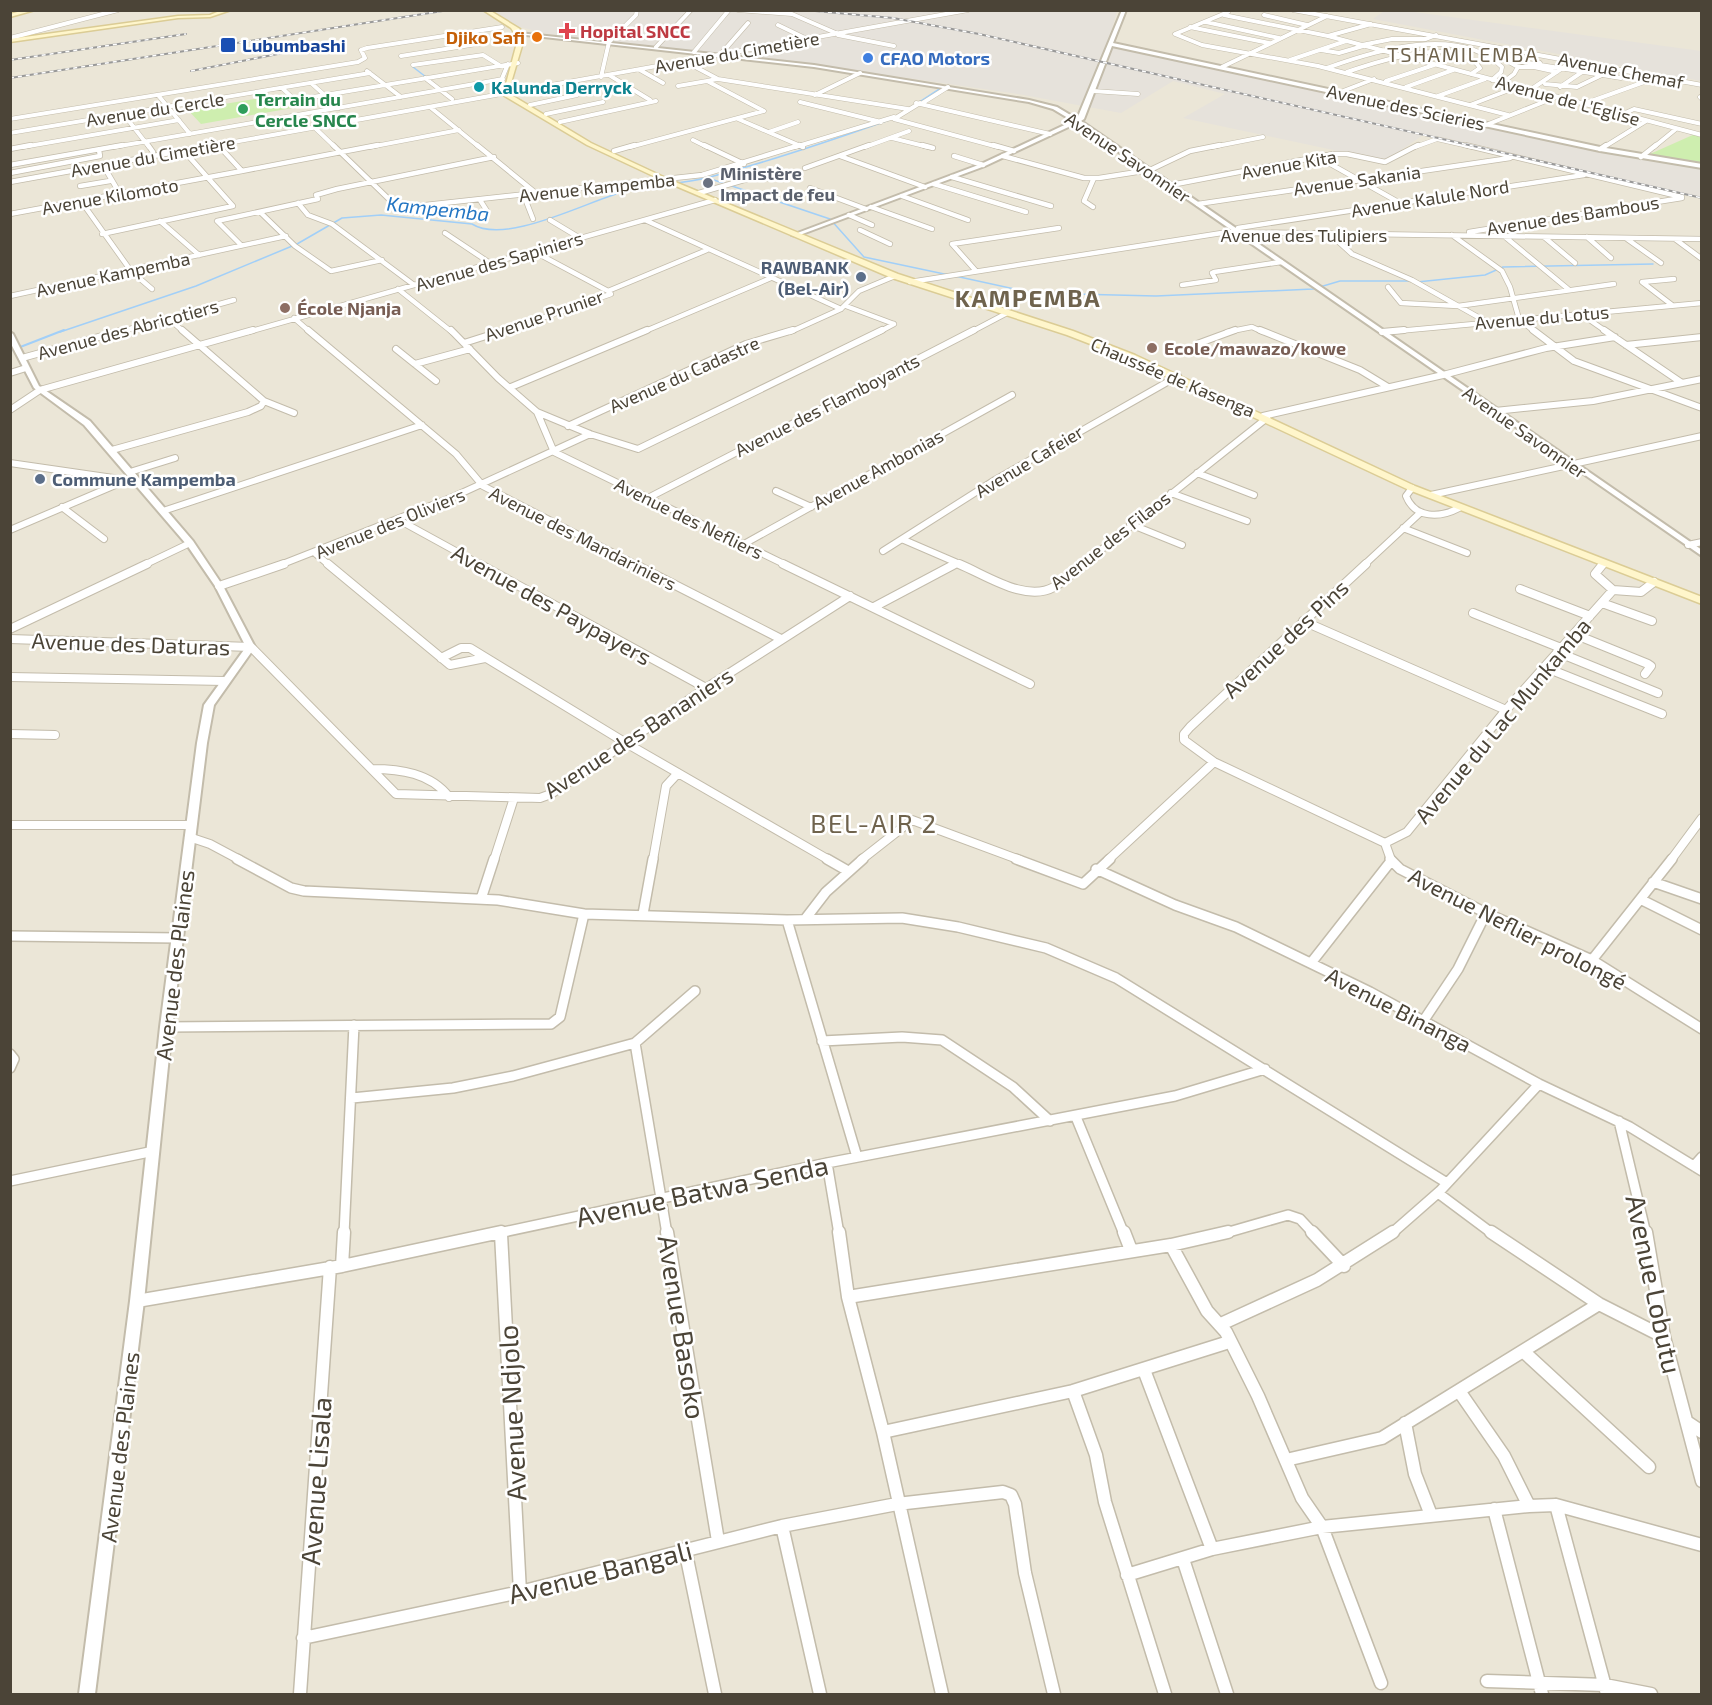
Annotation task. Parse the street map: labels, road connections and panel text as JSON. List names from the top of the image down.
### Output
{
  "streets": {
    "main road": ["Chaussée de Kasenga"],
    "street": [
      "Avenue du Cimetière",
      "Avenue Chemaf",
      "Avenue de L'Eglise",
      "Avenue des Scieries",
      "Avenue du Cercle",
      "Avenue Savonnier",
      "Avenue Kita",
      "Avenue Sakania",
      "Avenue Kampemba",
      "Avenue Kilomoto",
      "Avenue Kalule Nord",
      "Avenue des Bambous",
      "Avenue des Tulipiers",
      "Avenue des Sapiniers",
      "Avenue Prunier",
      "Avenue du Lotus",
      "Avenue des Abricotiers",
      "Avenue du Cadastre",
      "Avenue des Flamboyants",
      "Avenue Cafeier",
      "Avenue Ambonias",
      "Avenue des Nefliers",
      "Avenue des Oliviers",
      "Avenue des Mandariniers",
      "Avenue des Filaos",
      "Avenue des Paypayers",
      "Avenue des Pins",
      "Avenue des Daturas",
      "Avenue du Lac Munkamba",
      "Avenue des Bananiers",
      "Avenue Neflier prolongé",
      "Avenue des Plaines",
      "Avenue Binanga",
      "Avenue Batwa Senda",
      "Avenue Lobutu",
      "Avenue Basoko",
      "Avenue Ndjolo",
      "Avenue Lisala",
      "Avenue Bangali"
    ]
  },
  "crossings": [
    ["Avenue du Cimetière", "Avenue Savonnier"],
    ["Avenue du Cimetière", "Chaussée de Kasenga"],
    ["Avenue Savonnier", "Avenue Kita"],
    ["Avenue Savonnier", "Avenue Sakania"],
    ["Avenue Savonnier", "Avenue Kampemba"],
    ["Avenue Savonnier", "Avenue Kalule Nord"],
    ["Avenue Savonnier", "Avenue des Tulipiers"],
    ["Avenue Savonnier", "Avenue du Lotus"],
    ["Avenue Kita", "Avenue Sakania"],
    ["Avenue Kita", "Avenue Kalule Nord"],
    ["Avenue Kita", "Avenue des Bambous"],
    ["Avenue Kampemba", "Chaussée de Kasenga"],
    ["Avenue Kalule Nord", "Avenue des Tulipiers"],
    ["Avenue des Bambous", "Avenue des Tulipiers"],
    ["Avenue des Tulipiers", "Chaussée de Kasenga"],
    ["Avenue des Sapiniers", "Avenue Prunier"],
    ["Avenue des Sapiniers", "Avenue des Abricotiers"],
    ["Avenue des Sapiniers", "Chaussée de Kasenga"],
    ["Avenue des Sapiniers", "Avenue des Mandariniers"],
    ["Avenue du Cadastre", "Chaussée de Kasenga"],
    ["Chaussée de Kasenga", "Avenue des Flamboyants"],
    ["Chaussée de Kasenga", "Avenue Cafeier"],
    ["Chaussée de Kasenga", "Avenue des Filaos"],
    ["Avenue des Flamboyants", "Avenue des Nefliers"],
    ["Avenue Cafeier", "Avenue des Filaos"],
    ["Avenue Ambonias", "Avenue des Nefliers"],
    ["Avenue des Nefliers", "Avenue des Oliviers"],
    ["Avenue des Nefliers", "Avenue des Bananiers"],
    ["Avenue des Oliviers", "Avenue des Mandariniers"],
    ["Avenue des Oliviers", "Avenue des Paypayers"],
    ["Avenue des Mandariniers", "Avenue des Bananiers"],
    ["Avenue des Paypayers", "Avenue des Bananiers"],
    ["Avenue des Daturas", "Avenue des Bananiers"],
    ["Avenue des Daturas", "Avenue des Plaines"],
    ["Avenue du Lac Munkamba", "Avenue Neflier prolongé"],
    ["Avenue des Bananiers", "Avenue des Plaines"],
    ["Avenue des Plaines", "Avenue Batwa Senda"],
    ["Avenue Binanga", "Avenue Lobutu"],
    ["Avenue Batwa Senda", "Avenue Basoko"],
    ["Avenue Batwa Senda", "Avenue Ndjolo"],
    ["Avenue Batwa Senda", "Avenue Lisala"],
    ["Avenue Basoko", "Avenue Bangali"],
    ["Avenue Ndjolo", "Avenue Bangali"],
    ["Avenue Lisala", "Avenue Bangali"]
  ],
  "districts": ["TSHAMILEMBA", "KAMPEMBA", "BEL-AIR 2"],
  "water": ["Kampemba"],
  "places": {
    "health": ["Hopital SNCC"],
    "other": [
      "Djiko Safi",
      "CFAO Motors",
      "Kalunda Derryck",
      "Terrain du Cercle SNCC",
      "Ministère Impact de feu",
      "RAWBANK (Bel-Air)",
      "École Njanja",
      "Ecole/mawazo/kowe",
      "Commune Kampemba"
    ],
    "transit": ["Lubumbashi"]
  }
}
